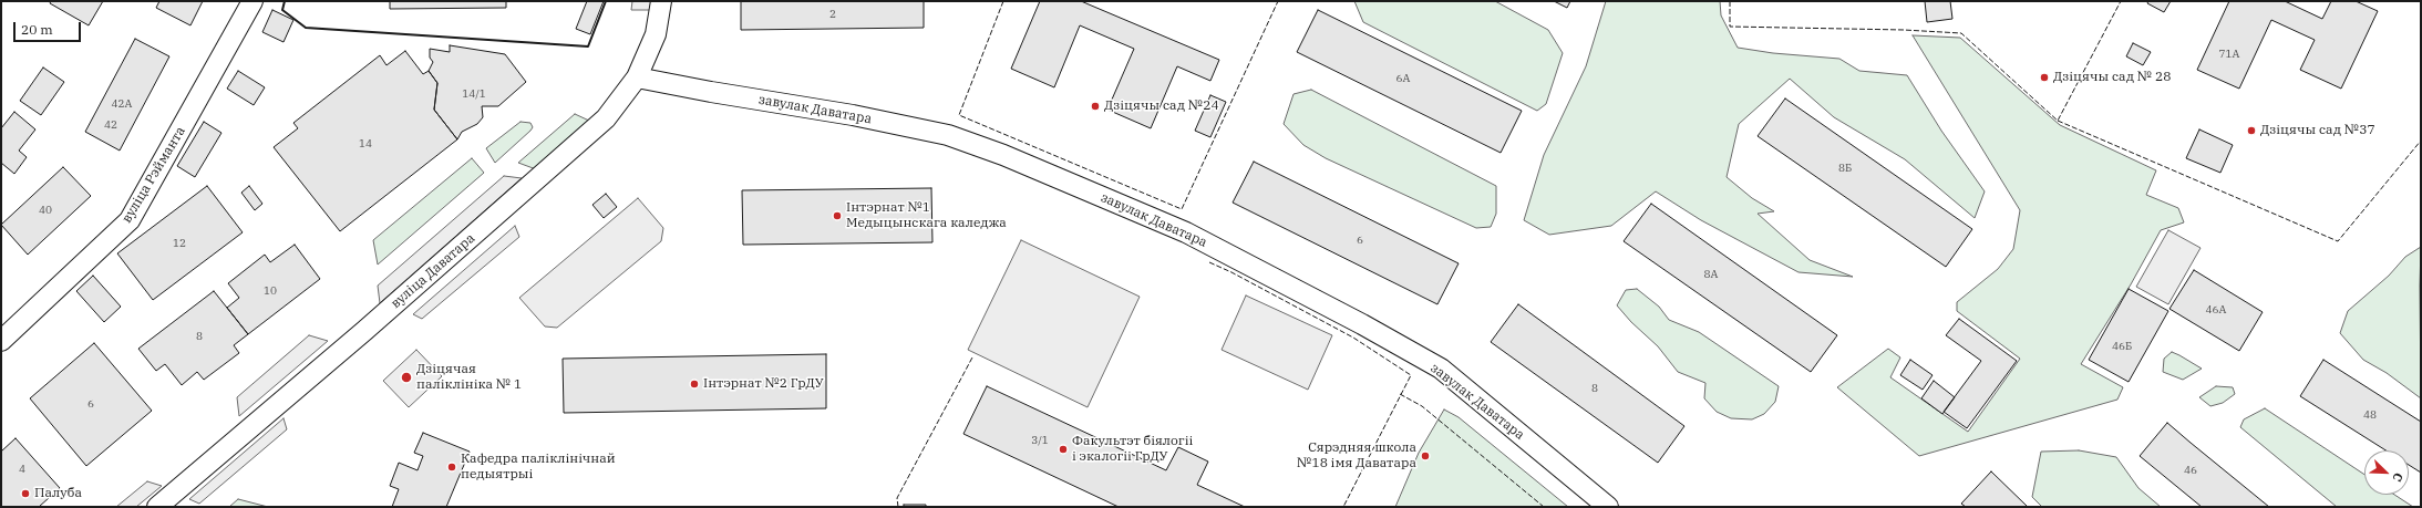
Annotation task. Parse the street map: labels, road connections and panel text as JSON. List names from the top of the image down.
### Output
{
  "streets": {
    "street": ["завулак Даватара", "вуліца Рэйманта", "вуліца Даватара"]
  },
  "crossings": [
    ["завулак Даватара", "вуліца Даватара"]
  ],
  "places": [
    "Дзіцячы сад № 28",
    "Дзіцячы сад №24",
    "Дзіцячы сад №37",
    "Інтэрнат №1 Медыцынскага каледжа",
    "Дзіцячая паліклініка № 1",
    "Інтэрнат №2 ГрДУ",
    "Факультэт біялогіі і экалогіі ГрДУ",
    "Сярэдняя школа №18 імя Даватара",
    "Кафедра паліклінічнай педыятрыі",
    "Палуба"
  ],
  "house_numbers": [
    "2",
    "71А",
    "6А",
    "14/1",
    "42А",
    "42",
    "14",
    "8Б",
    "40",
    "6",
    "12",
    "8А",
    "10",
    "46А",
    "8",
    "46Б",
    "8",
    "6",
    "48",
    "3/1",
    "4",
    "46"
  ],
  "scale_bar": "20 m",
  "north": "bottom right"
}
